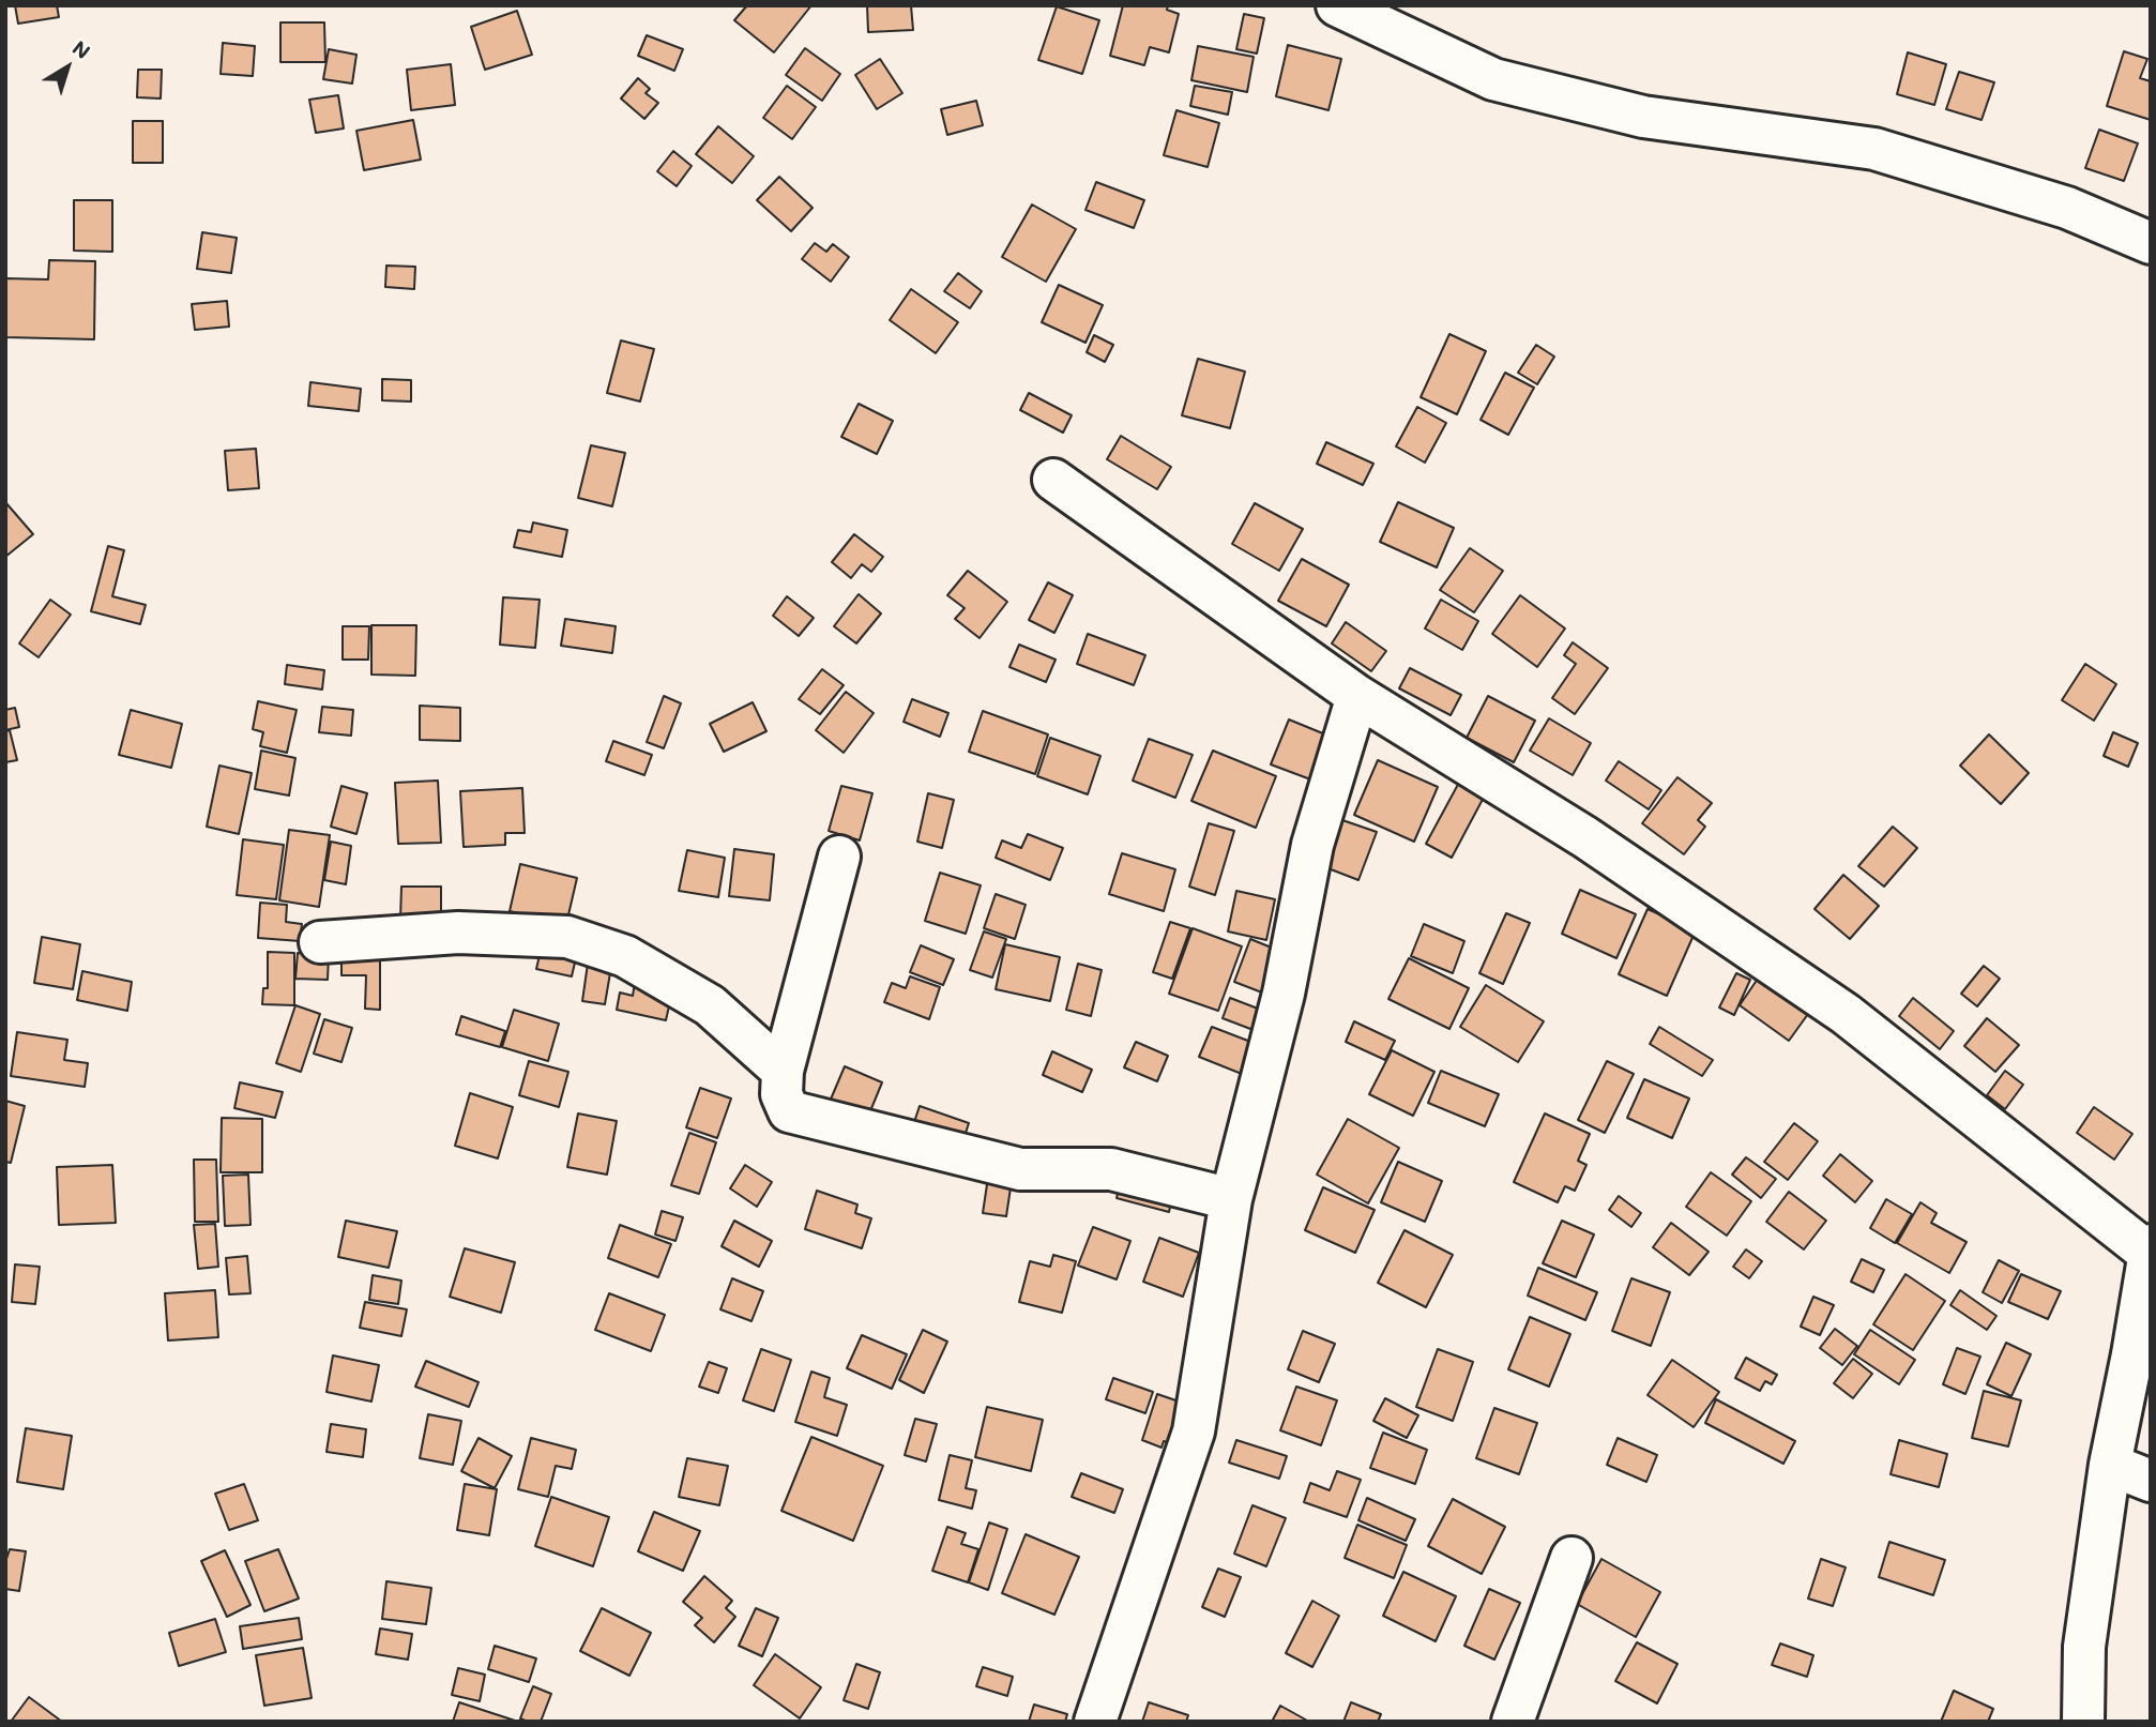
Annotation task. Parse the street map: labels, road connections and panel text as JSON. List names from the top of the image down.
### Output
{
  "north": "top right"
}
